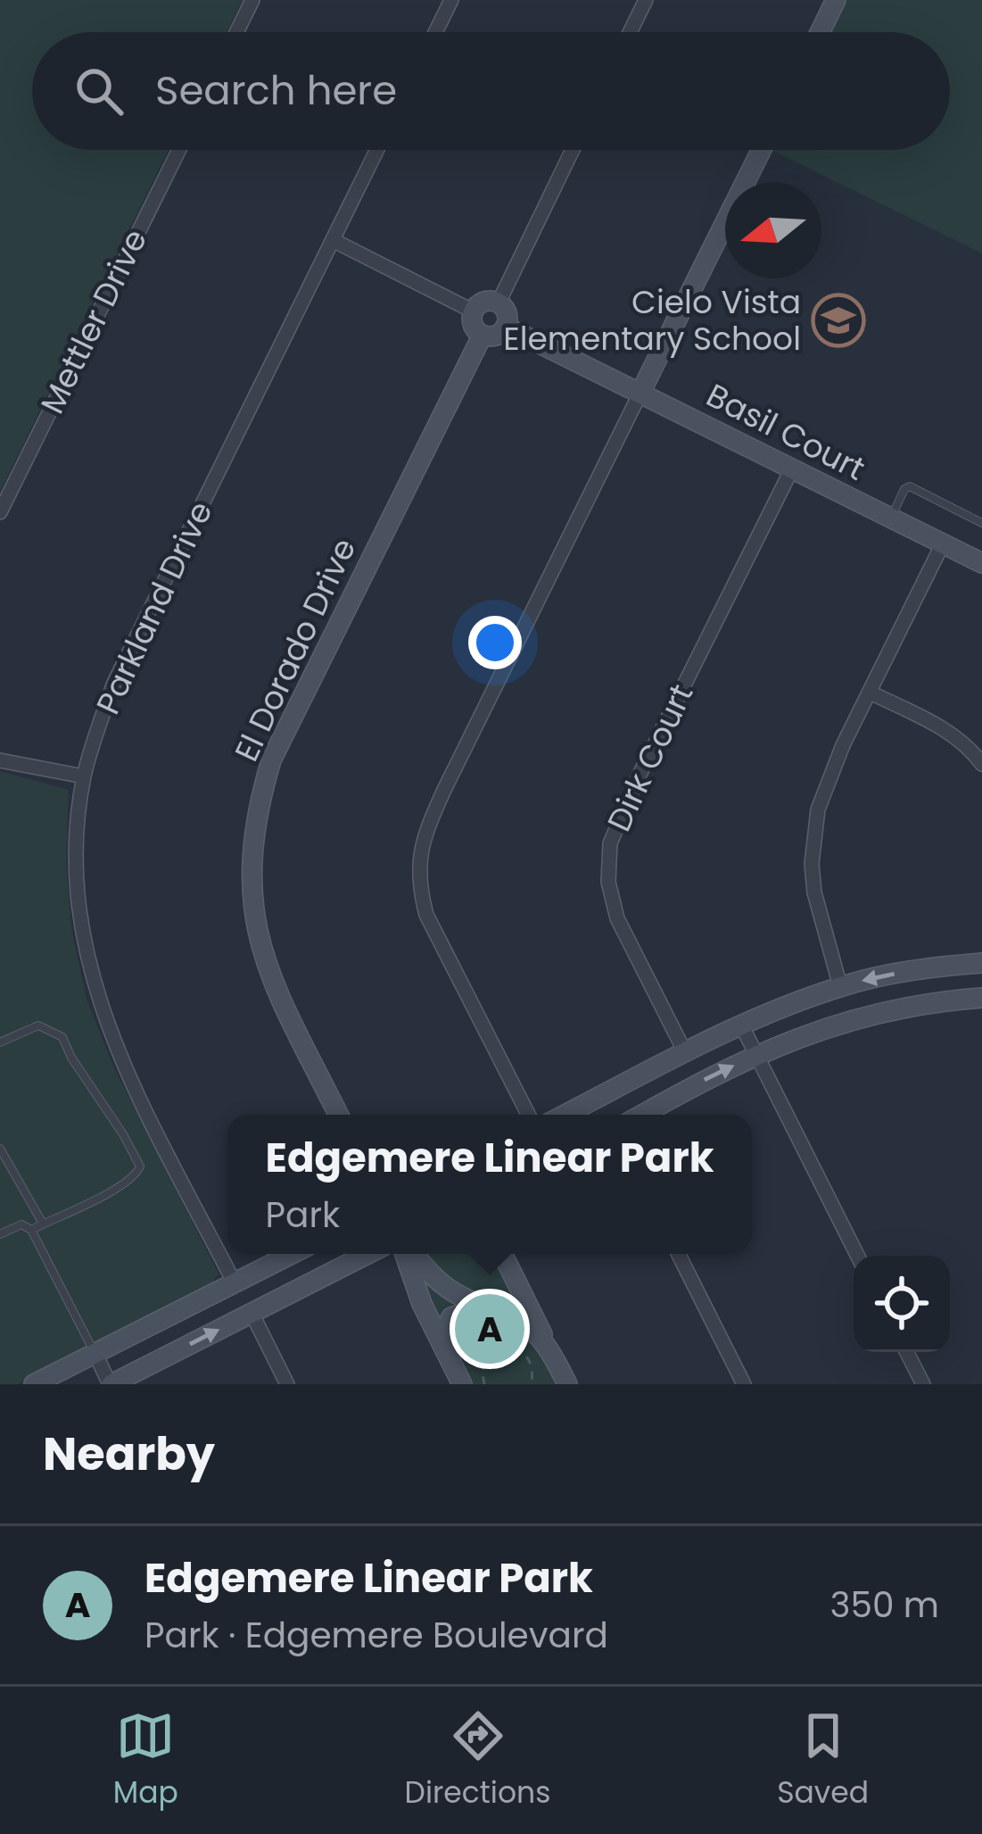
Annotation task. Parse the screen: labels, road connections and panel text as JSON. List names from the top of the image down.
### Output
{
  "streets": {
    "main road": ["Basil Court", "El Dorado Drive"],
    "street": ["Mettler Drive", "Parkland Drive", "Dirk Court"]
  },
  "crossings": [
    ["Basil Court", "El Dorado Drive"],
    ["Basil Court", "Dirk Court"]
  ],
  "places": {
    "school or university": ["Cielo Vista Elementary School"]
  },
  "north": "left",
  "page": {
    "search": "Search here",
    "popup": ["Edgemere Linear Park", "Park"],
    "pins": "A",
    "heading": "Nearby",
    "list": [
      {
        "mark": "A",
        "name": "Edgemere Linear Park",
        "note": "Park · Edgemere Boulevard",
        "value": "350 m"
      }
    ],
    "nav": ["Map", "Directions", "Saved"]
  }
}
